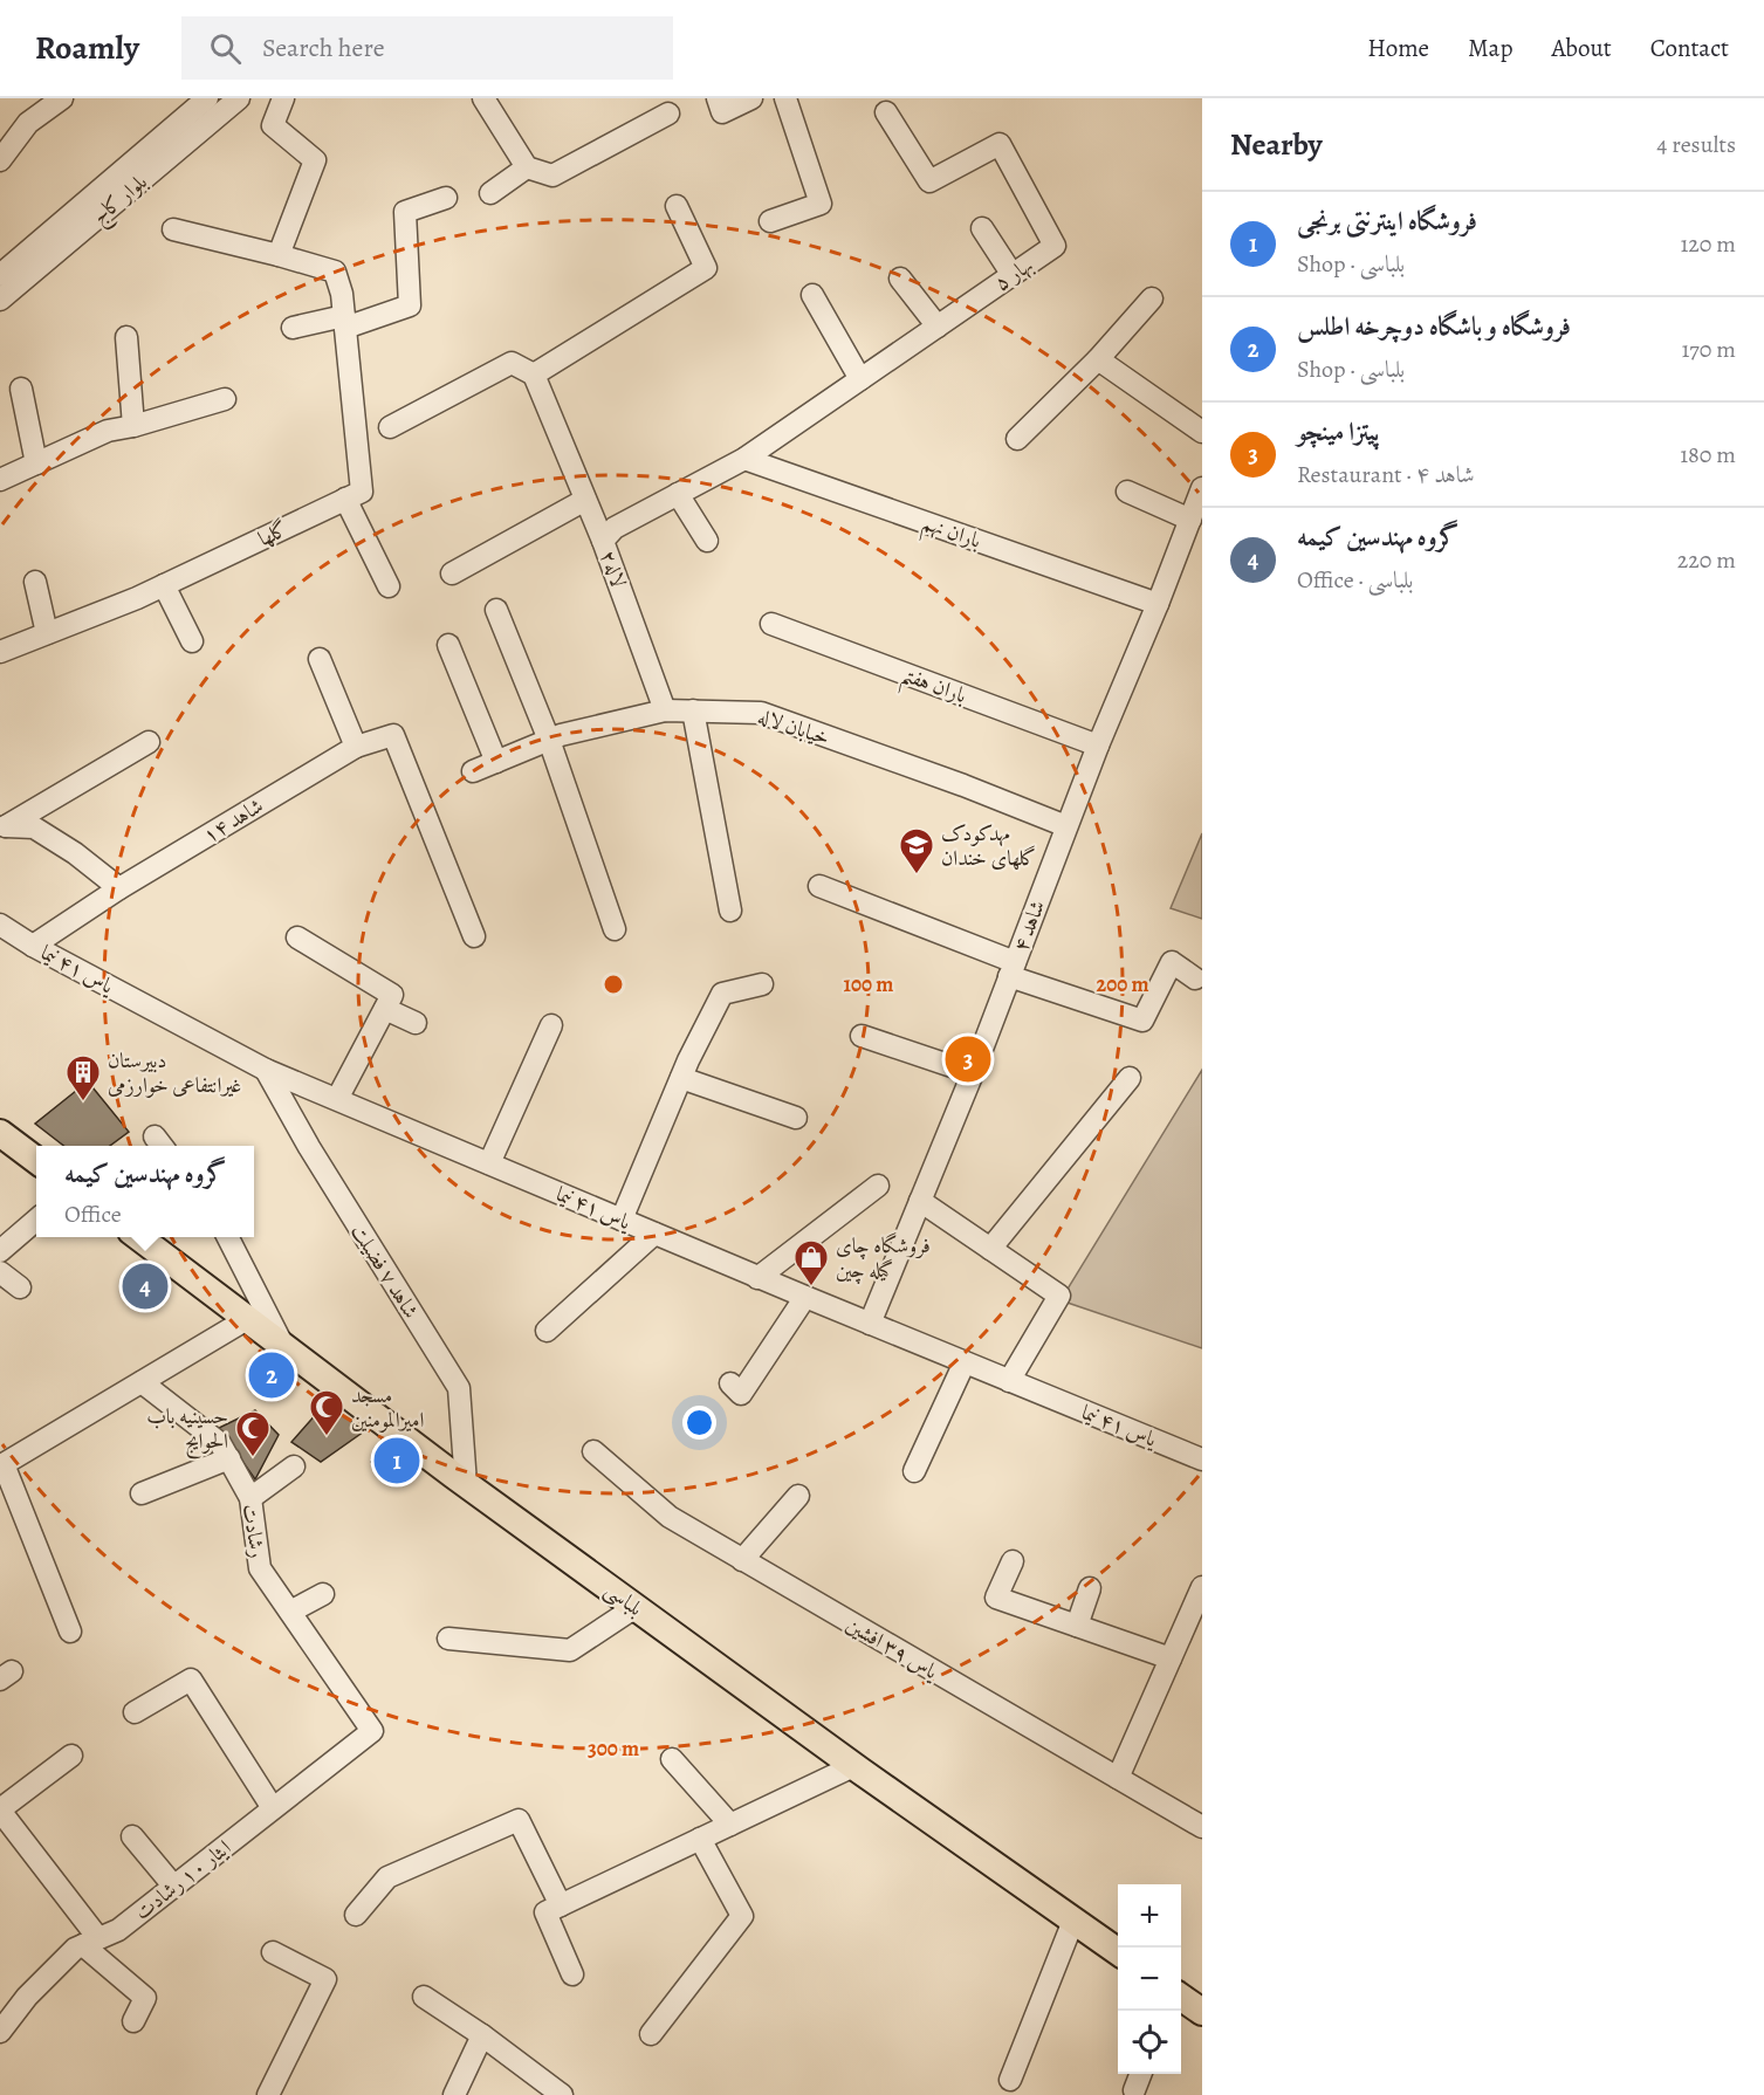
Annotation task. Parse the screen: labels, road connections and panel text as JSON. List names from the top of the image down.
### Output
{
  "streets": {
    "main road": ["بلباسی"],
    "street": [
      "بلوار کاج",
      "بهار ۵",
      "باران نهم",
      "گلها",
      "لاله۲",
      "باران هفتم",
      "خیابان لاله",
      "شاهد ۱۴",
      "شاهد ۴",
      "یاس ۴۱ نیما",
      "شاهد ۷ فضیلت",
      "رشادت",
      "یاس ۳۹ افشین",
      "ایثار ۱۰ رشادت"
    ]
  },
  "crossings": [
    ["بهار ۵", "باران نهم"],
    ["بهار ۵", "لاله۲"],
    ["باران نهم", "لاله۲"],
    ["باران نهم", "شاهد ۴"],
    ["لاله۲", "خیابان لاله"],
    ["باران هفتم", "شاهد ۴"],
    ["خیابان لاله", "شاهد ۴"],
    ["شاهد ۱۴", "یاس ۴۱ نیما"],
    ["شاهد ۴", "یاس ۴۱ نیما"],
    ["یاس ۴۱ نیما", "شاهد ۷ فضیلت"],
    ["شاهد ۷ فضیلت", "بلباسی"],
    ["رشادت", "ایثار ۱۰ رشادت"]
  ],
  "places": {
    "school or university": ["مهدکودک گلهای خندان"],
    "building": ["دبیرستان غیرانتفاعی خوارزمی"],
    "shop": ["فروشگاه چای گیله‌ چین"],
    "mosque": ["مسجد امیرالمومنین", "حسینیه باب الحوایج"]
  },
  "page": {
    "header": "Roamly",
    "search": "Search here",
    "nav": [
      "Home",
      "Map",
      "About",
      "Contact"
    ],
    "heading": ["Nearby", "4 results"],
    "list": [
      {
        "mark": "1",
        "name": "فروشگاه اینترنتی برنجی",
        "note": "Shop · بلباسی",
        "value": "120 m"
      },
      {
        "mark": "2",
        "name": "فروشگاه و باشگاه دوچرخه اطلس",
        "note": "Shop · بلباسی",
        "value": "170 m"
      },
      {
        "mark": "3",
        "name": "پیتزا مینچو",
        "note": "Restaurant · شاهد ۴",
        "value": "180 m"
      },
      {
        "mark": "4",
        "name": "گروه مهندسین کیمه",
        "note": "Office · بلباسی",
        "value": "220 m"
      }
    ],
    "pins": [
      "3",
      "4",
      "2",
      "1"
    ],
    "popup": ["گروه مهندسین کیمه", "Office"],
    "map_buttons": ["+", "−"]
  },
  "rings": ["100 m", "200 m", "300 m"]
}
